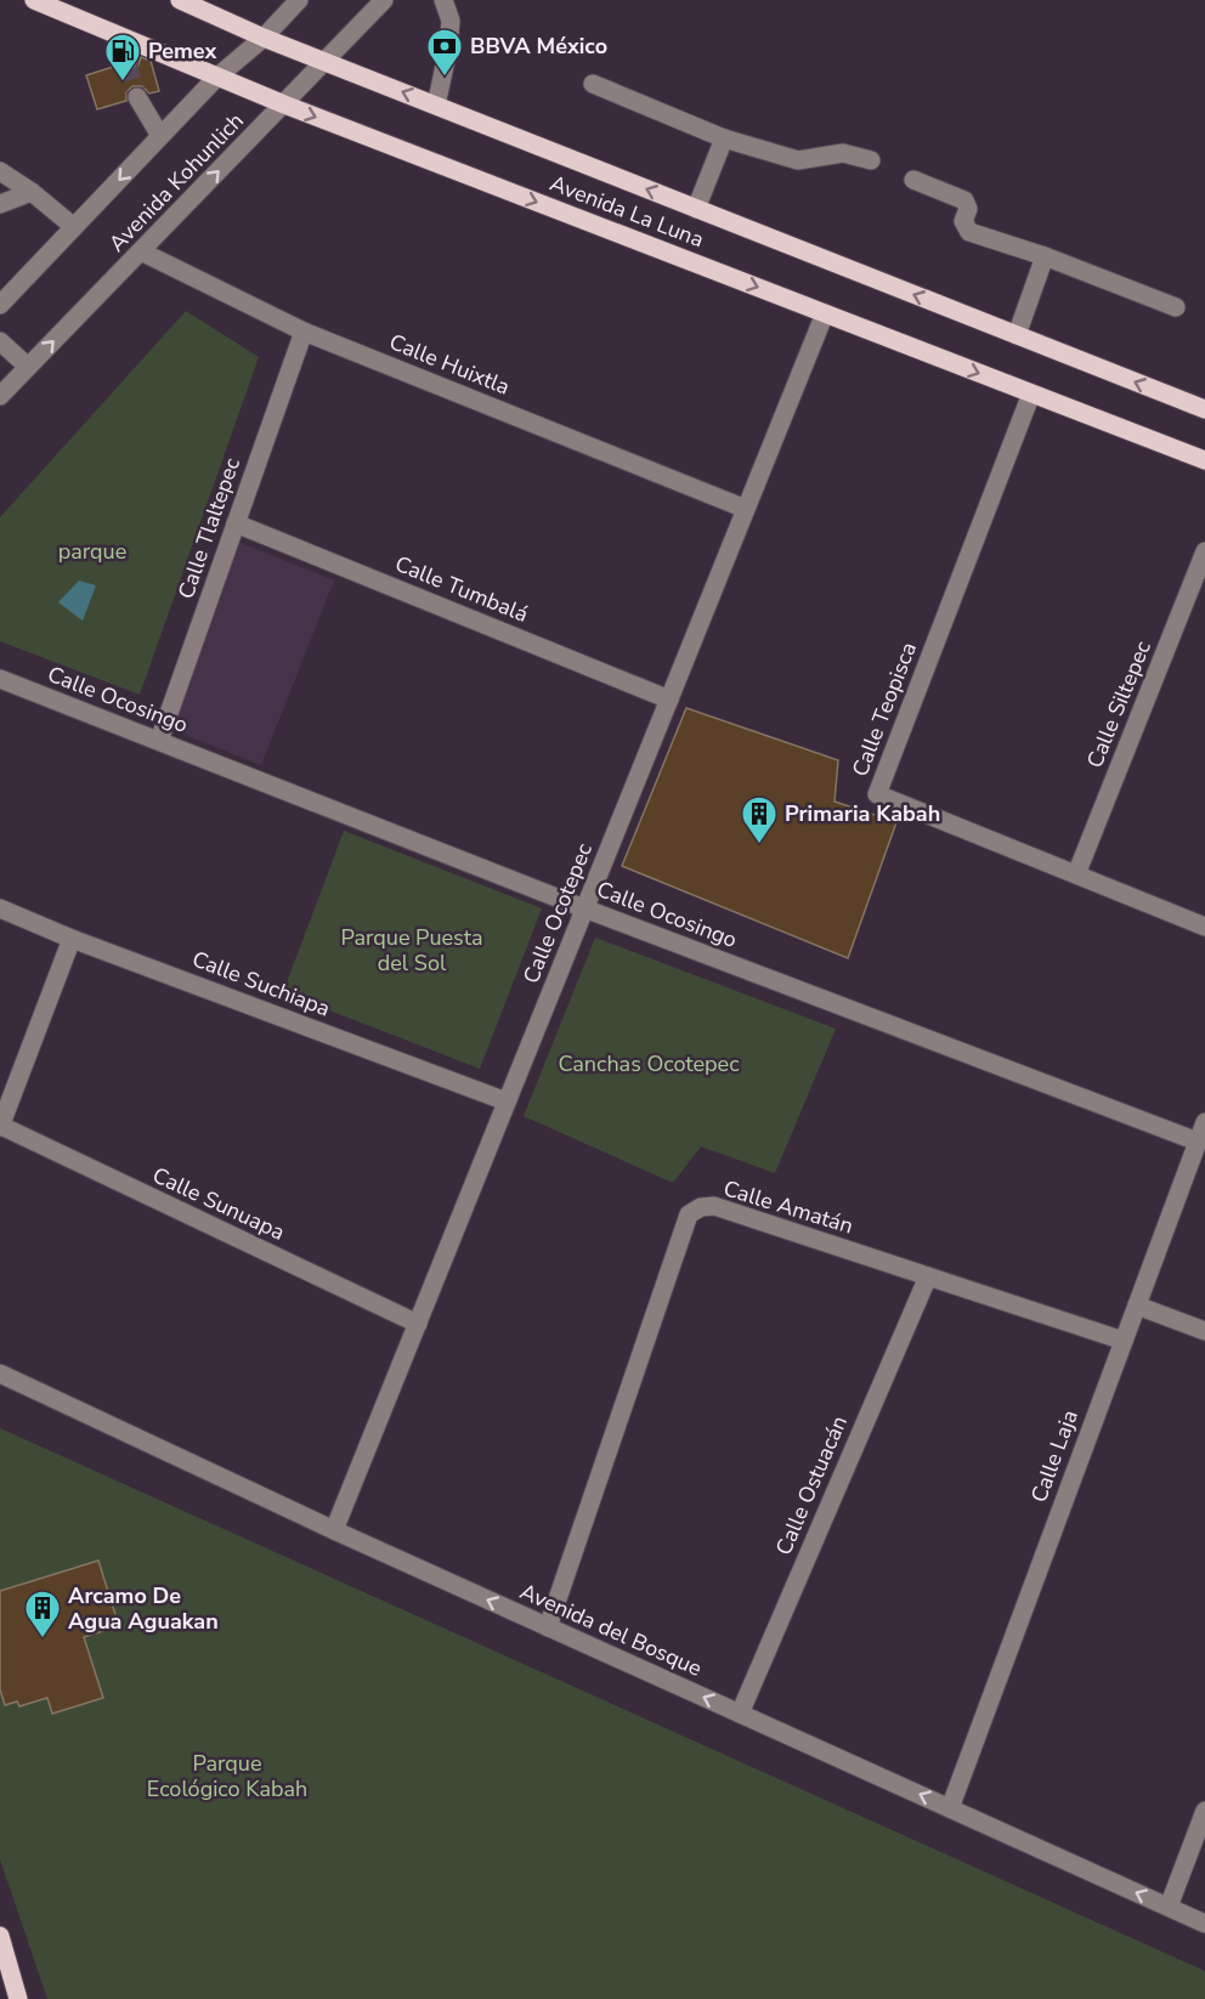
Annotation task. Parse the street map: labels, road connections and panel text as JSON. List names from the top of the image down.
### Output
{
  "streets": {
    "main road": ["Avenida La Luna"],
    "street": [
      "Avenida Kohunlich",
      "Calle Huixtla",
      "Calle Tlaltepec",
      "Calle Tumbalá",
      "Calle Ocosingo",
      "Calle Siltepec",
      "Calle Teopisca",
      "Calle Ocotepec",
      "Calle Suchiapa",
      "Calle Sunuapa",
      "Calle Amatán",
      "Calle Laja",
      "Calle Ostuacán",
      "Avenida del Bosque"
    ]
  },
  "crossings": [
    ["Avenida Kohunlich", "Avenida La Luna"],
    ["Avenida Kohunlich", "Calle Huixtla"],
    ["Avenida La Luna", "Calle Teopisca"],
    ["Avenida La Luna", "Calle Ocotepec"],
    ["Calle Huixtla", "Calle Tlaltepec"],
    ["Calle Huixtla", "Calle Ocotepec"],
    ["Calle Tlaltepec", "Calle Tumbalá"],
    ["Calle Tlaltepec", "Calle Ocosingo"],
    ["Calle Tumbalá", "Calle Ocotepec"],
    ["Calle Ocosingo", "Calle Ocotepec"],
    ["Calle Ocosingo", "Calle Laja"],
    ["Calle Siltepec", "Calle Teopisca"],
    ["Calle Ocotepec", "Calle Suchiapa"],
    ["Calle Ocotepec", "Calle Sunuapa"],
    ["Calle Ocotepec", "Avenida del Bosque"],
    ["Calle Amatán", "Calle Laja"],
    ["Calle Amatán", "Calle Ostuacán"],
    ["Calle Amatán", "Avenida del Bosque"],
    ["Calle Laja", "Avenida del Bosque"],
    ["Calle Ostuacán", "Avenida del Bosque"]
  ],
  "one_way": ["Avenida del Bosque"],
  "parks": [
    "parque",
    "Parque Puesta del Sol",
    "Canchas Ocotepec",
    "Parque Ecológico Kabah"
  ],
  "places": {
    "bank": ["BBVA México"],
    "fuel station": ["Pemex"],
    "building": ["Primaria Kabah", "Arcamo De Agua Aguakan"]
  }
}
